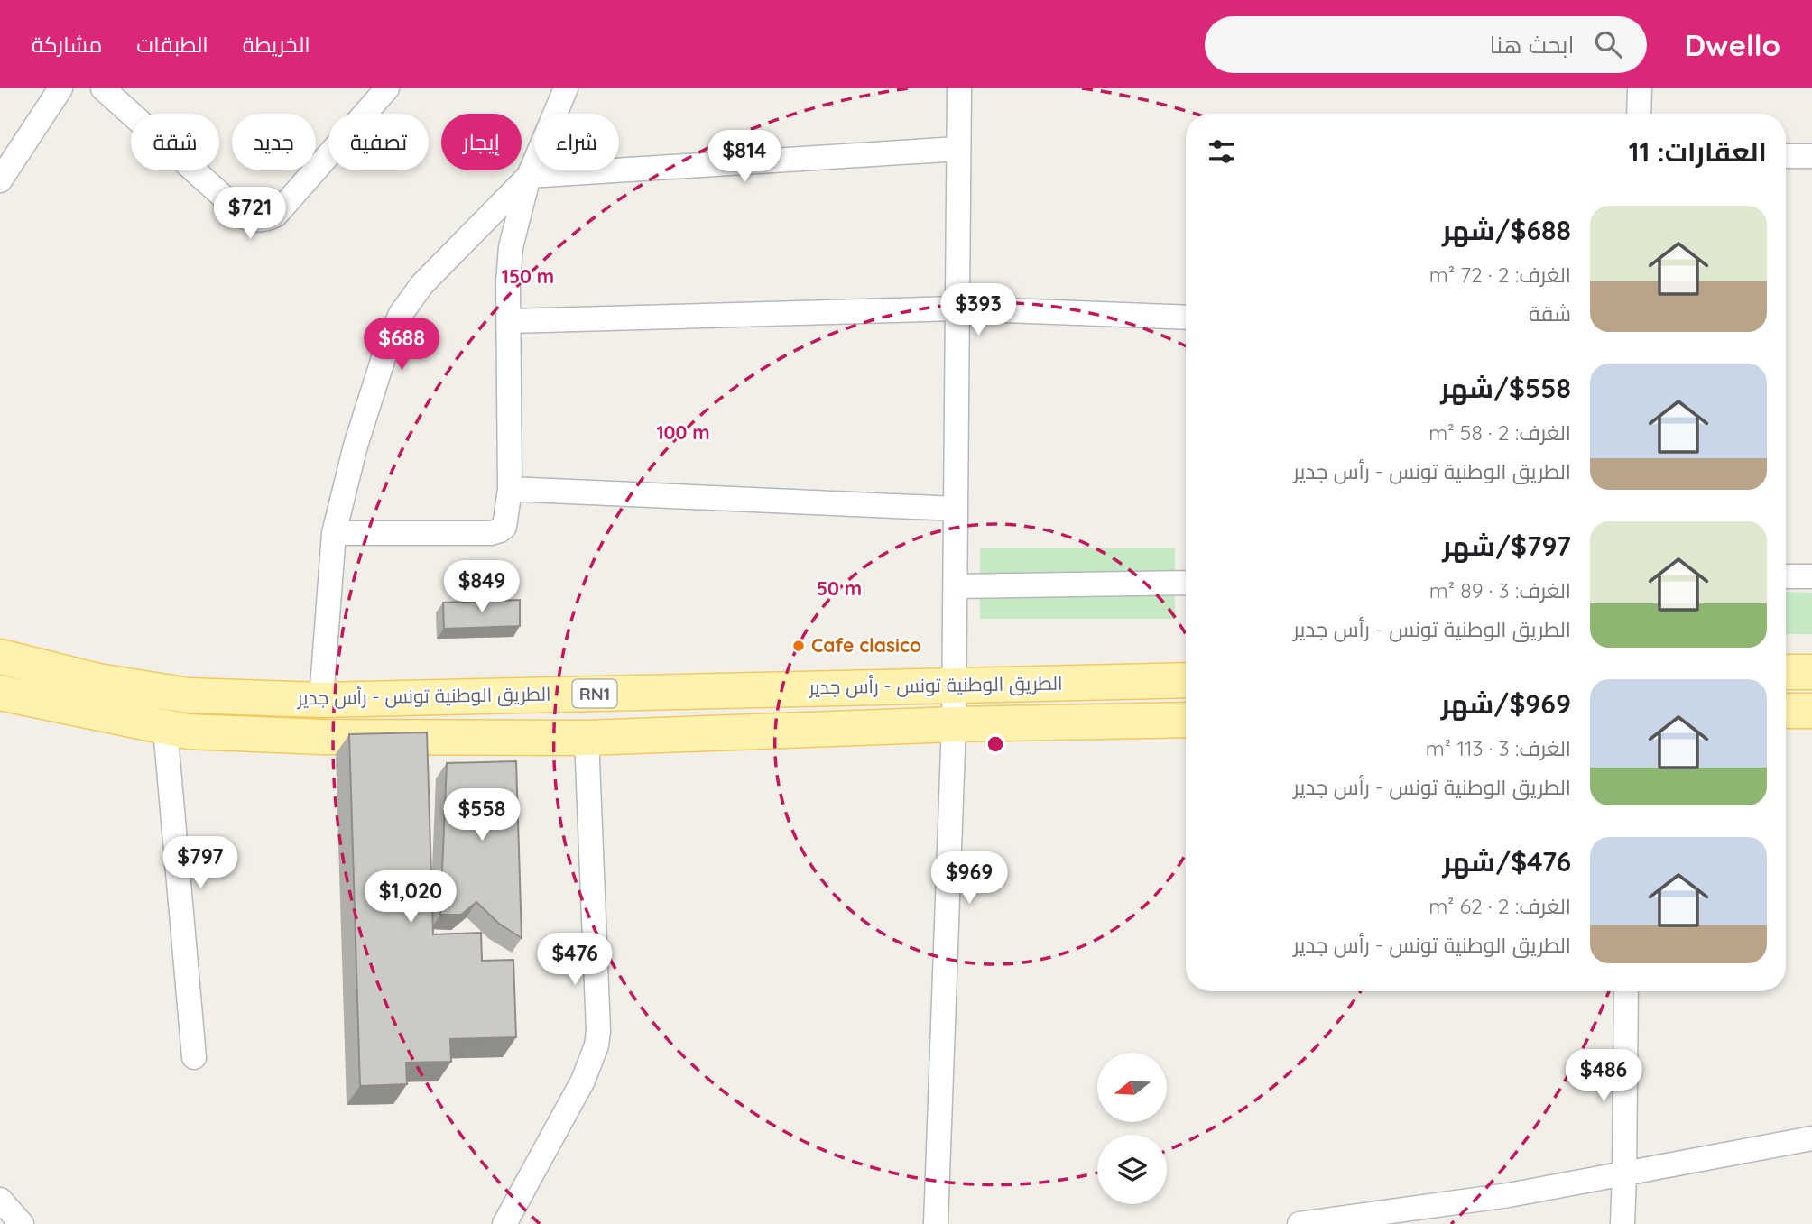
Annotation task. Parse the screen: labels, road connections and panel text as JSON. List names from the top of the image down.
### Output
{
  "streets": {
    "main road": ["الطريق الوطنية تونس - رأس جدير", "RN1"]
  },
  "places": ["Cafe clasico"],
  "north": "left",
  "page": {
    "header": "Dwello",
    "search": "ابحث هنا",
    "nav": ["الخريطة", "الطبقات", "مشاركة"],
    "chip": [
      "شراء",
      "إيجار",
      "تصفية",
      "جديد",
      "شقة"
    ],
    "heading": "العقارات: 11",
    "price": [
      "$814",
      "$721",
      "$393",
      "$688",
      "$849",
      "$558",
      "$797",
      "$969",
      "$1,020",
      "$476",
      "$486"
    ],
    "list": [
      {
        "name": "$688/شهر",
        "note": "الغرف: 2 · 72 m² · شقة"
      },
      {
        "name": "$558/شهر",
        "note": "الغرف: 2 · 58 m² · الطريق الوطنية تونس - رأس جدير"
      },
      {
        "name": "$797/شهر",
        "note": "الغرف: 3 · 89 m² · الطريق الوطنية تونس - رأس جدير"
      },
      {
        "name": "$969/شهر",
        "note": "الغرف: 3 · 113 m² · الطريق الوطنية تونس - رأس جدير"
      },
      {
        "name": "$476/شهر",
        "note": "الغرف: 2 · 62 m² · الطريق الوطنية تونس - رأس جدير"
      }
    ]
  },
  "rings": ["150 m", "100 m", "50 m"]
}
